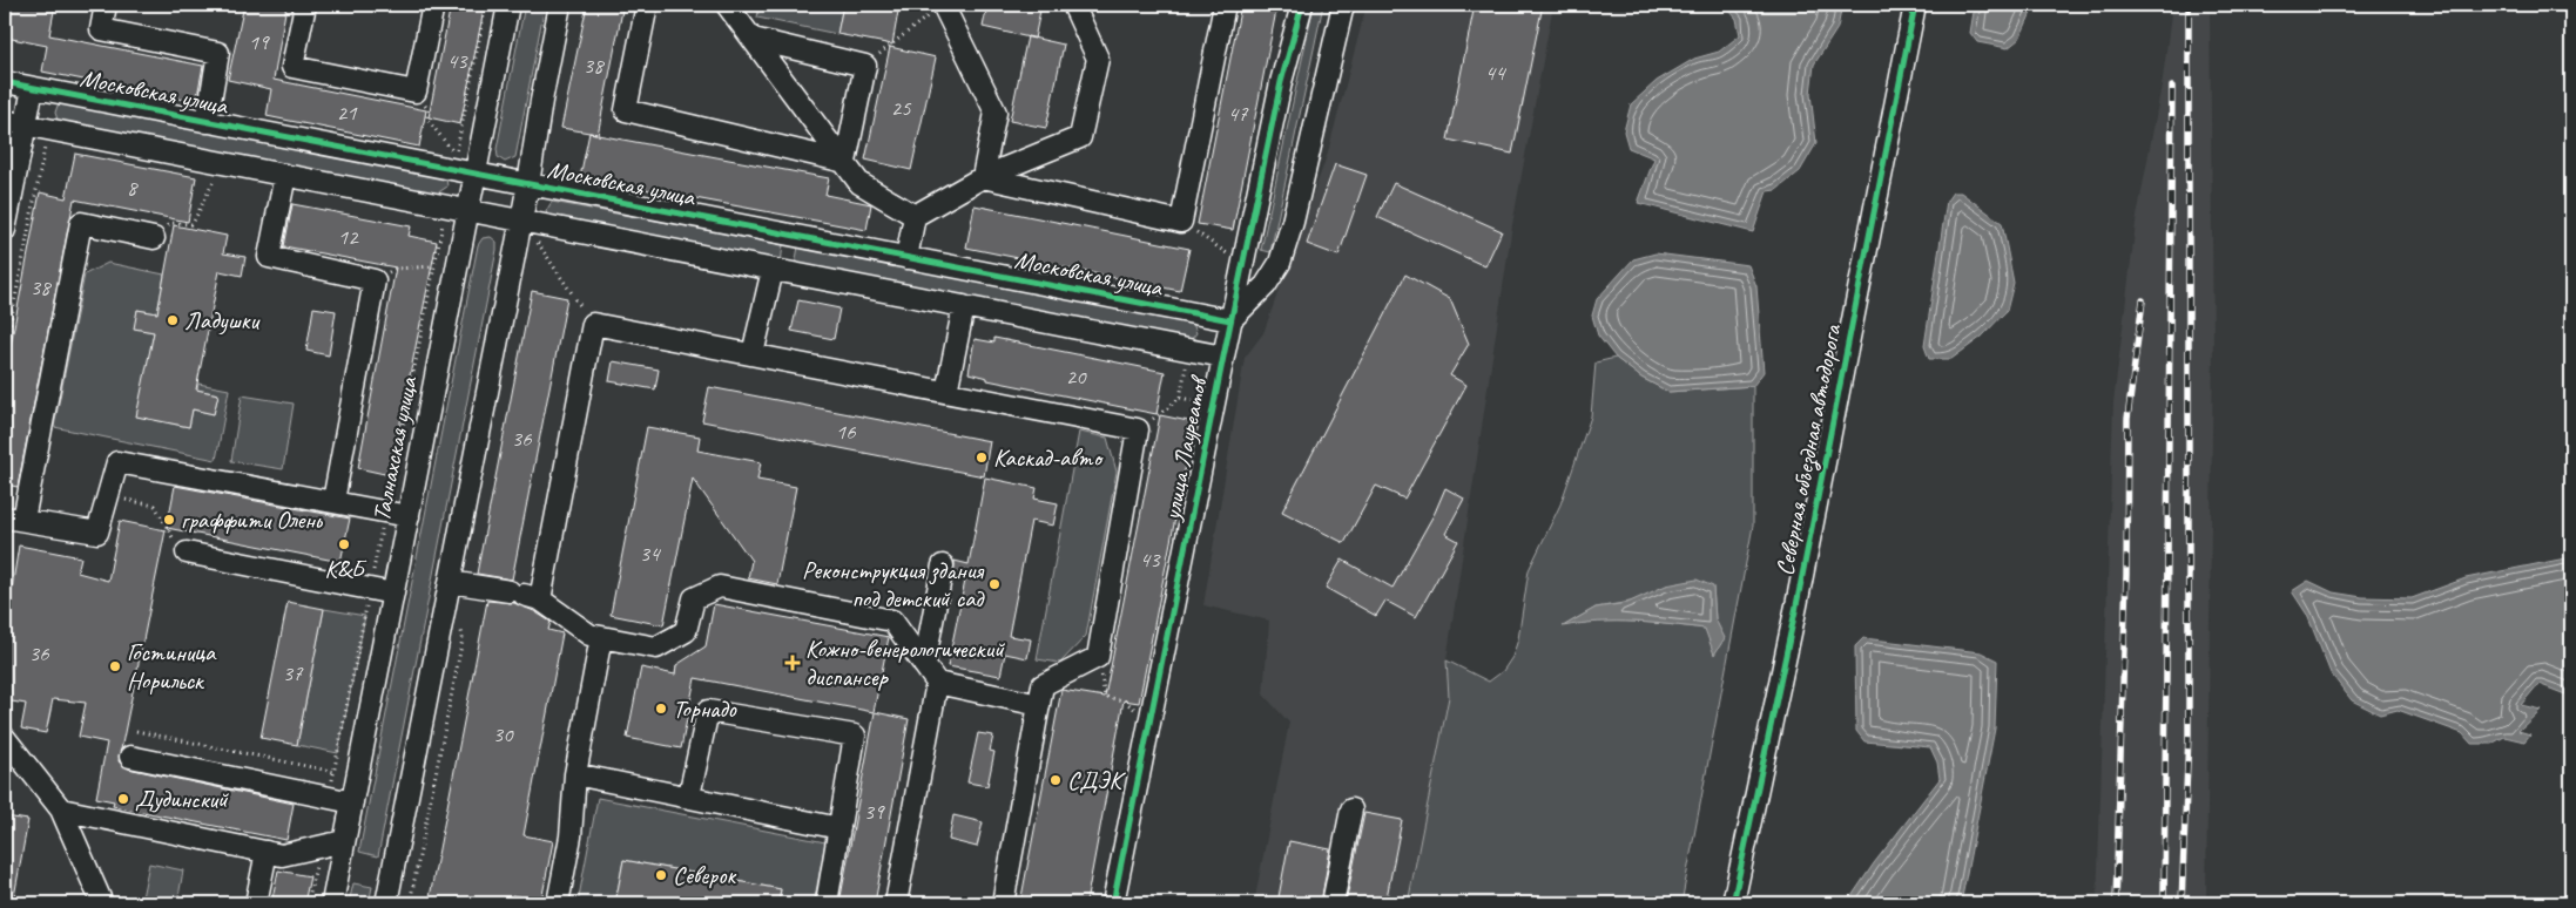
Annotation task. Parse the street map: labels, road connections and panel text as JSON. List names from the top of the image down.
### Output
{
  "streets": {
    "street": [
      "Московская улица",
      "Талнахская улица",
      "улица Лауреатов",
      "Северная объездная автодорога"
    ]
  },
  "crossings": [
    ["Московская улица", "Талнахская улица"],
    ["Московская улица", "улица Лауреатов"]
  ],
  "places": {
    "other": [
      "Ладушки",
      "Каскад-авто",
      "граффити Олень",
      "К&Б",
      "Реконструкция здания под детский сад",
      "Гостиница Норильск",
      "Торнадо",
      "СДЭК",
      "Дудинский",
      "Северок"
    ],
    "health": ["Кожно-венерологический диспансер"]
  },
  "house_numbers": [
    "19",
    "43",
    "38",
    "44",
    "25",
    "21",
    "47",
    "8",
    "12",
    "38",
    "20",
    "16",
    "36",
    "34",
    "43",
    "36",
    "37",
    "30",
    "39"
  ]
}
